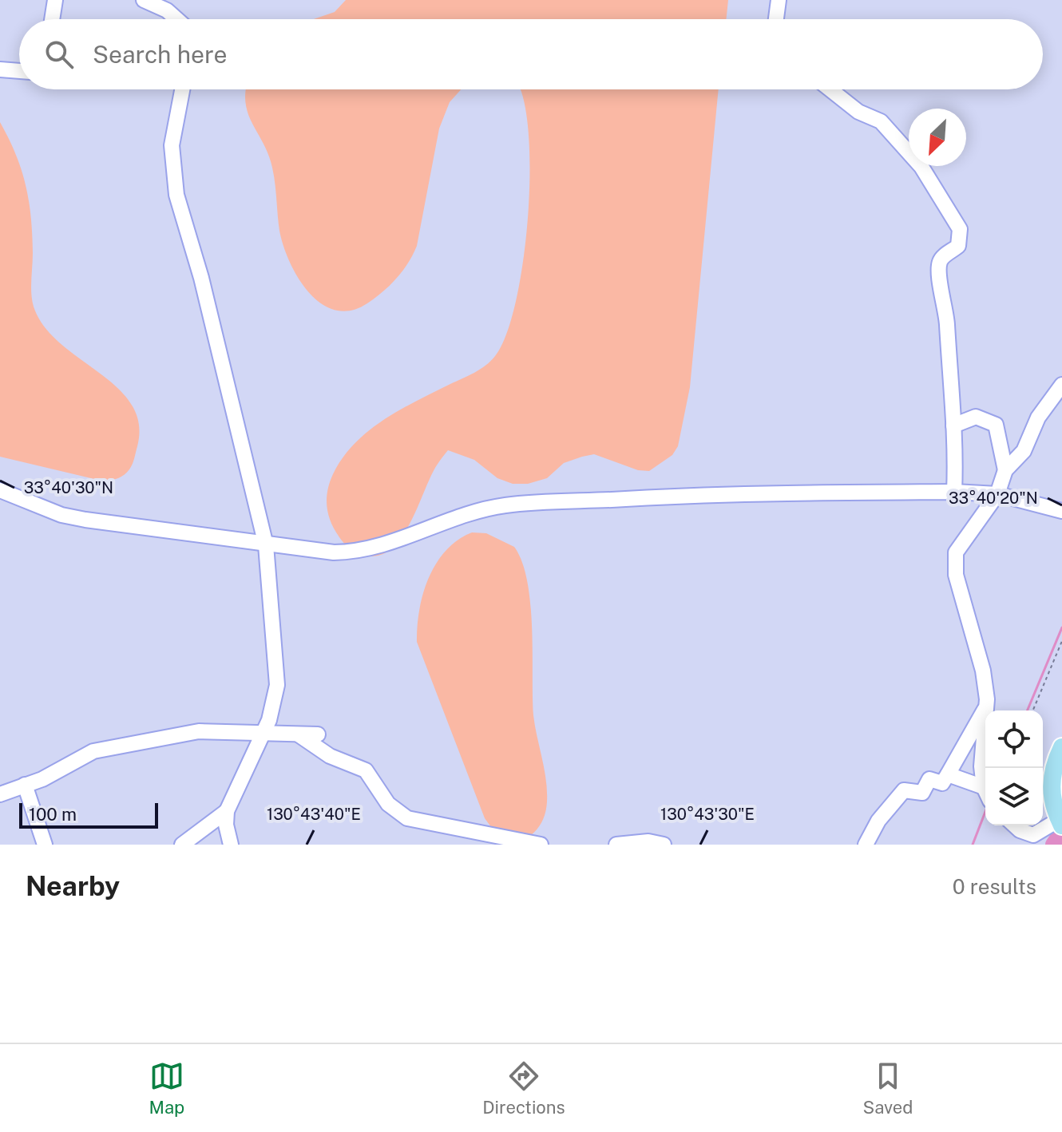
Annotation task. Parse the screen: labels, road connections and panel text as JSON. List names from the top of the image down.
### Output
{
  "scale_bar": "100 m",
  "north": "bottom left",
  "page": {
    "search": "Search here",
    "scale": "100 m",
    "heading": ["Nearby", "0 results"],
    "nav": ["Map", "Directions", "Saved"]
  },
  "coordinates": [
    "33°40'30\"N",
    "33°40'20\"N",
    "130°43'40\"E",
    "130°43'30\"E"
  ]
}
